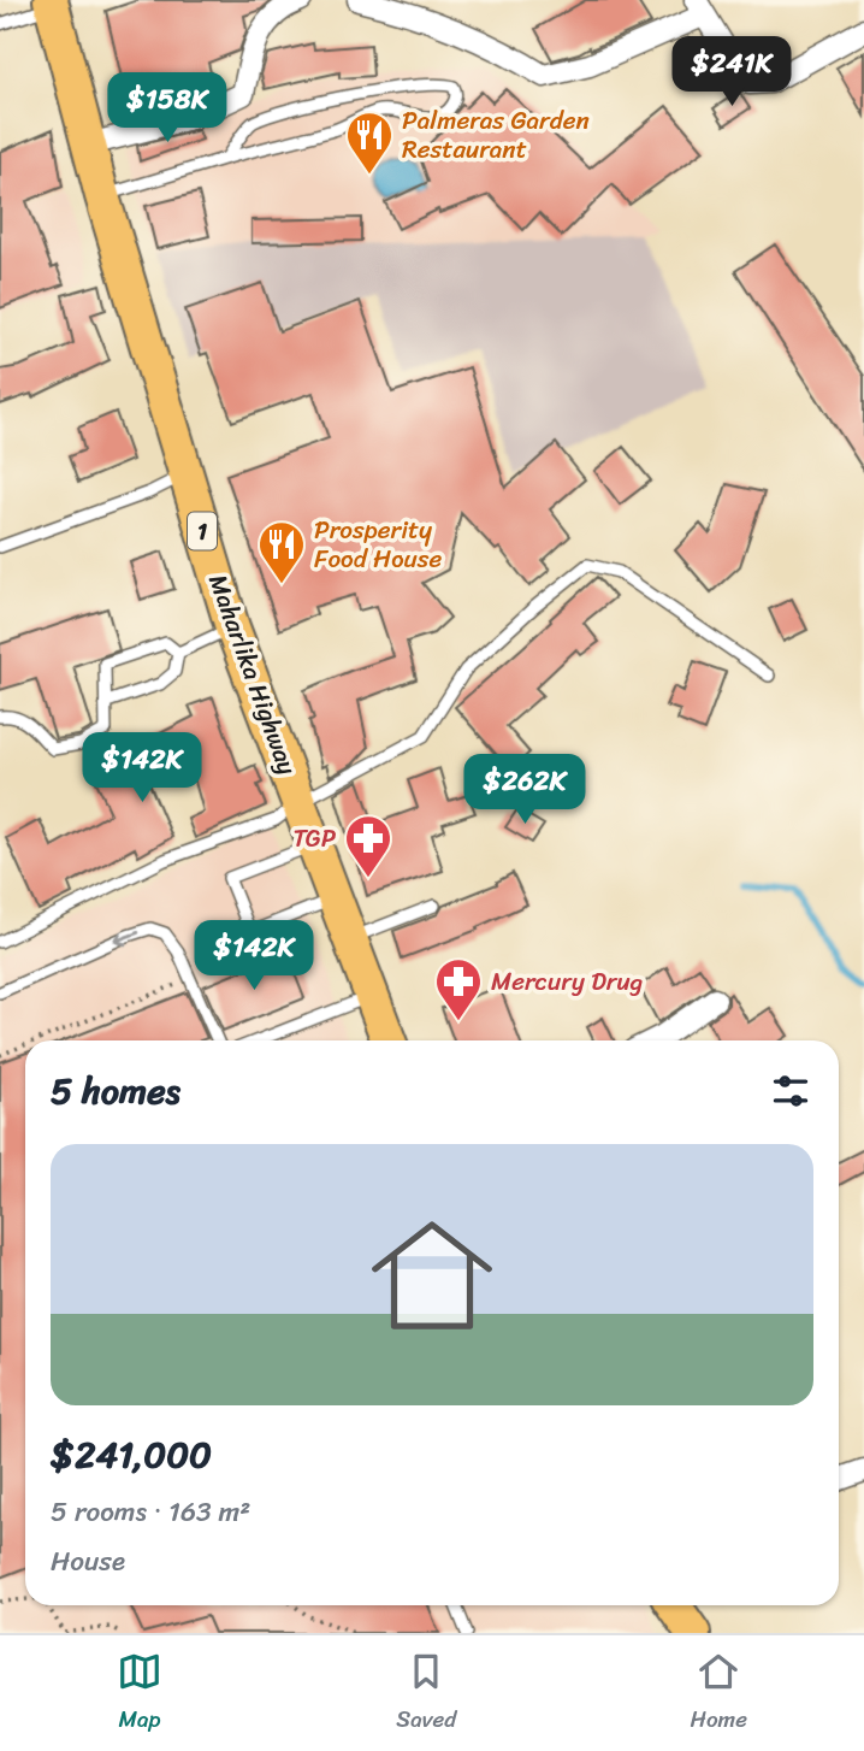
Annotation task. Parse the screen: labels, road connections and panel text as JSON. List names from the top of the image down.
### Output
{
  "streets": {
    "main road": ["1", "Maharlika Highway"]
  },
  "places": {
    "restaurant": ["Palmeras Garden Restaurant", "Prosperity Food House"],
    "pharmacy": ["TGP", "Mercury Drug"]
  },
  "page": {
    "price": [
      "$241K",
      "$158K",
      "$142K",
      "$262K",
      "$142K"
    ],
    "heading": "5 homes",
    "list": [
      {
        "name": "$241,000",
        "note": "5 rooms · 163 m² · House"
      }
    ],
    "tabs": ["Map", "Saved", "Home"]
  }
}
